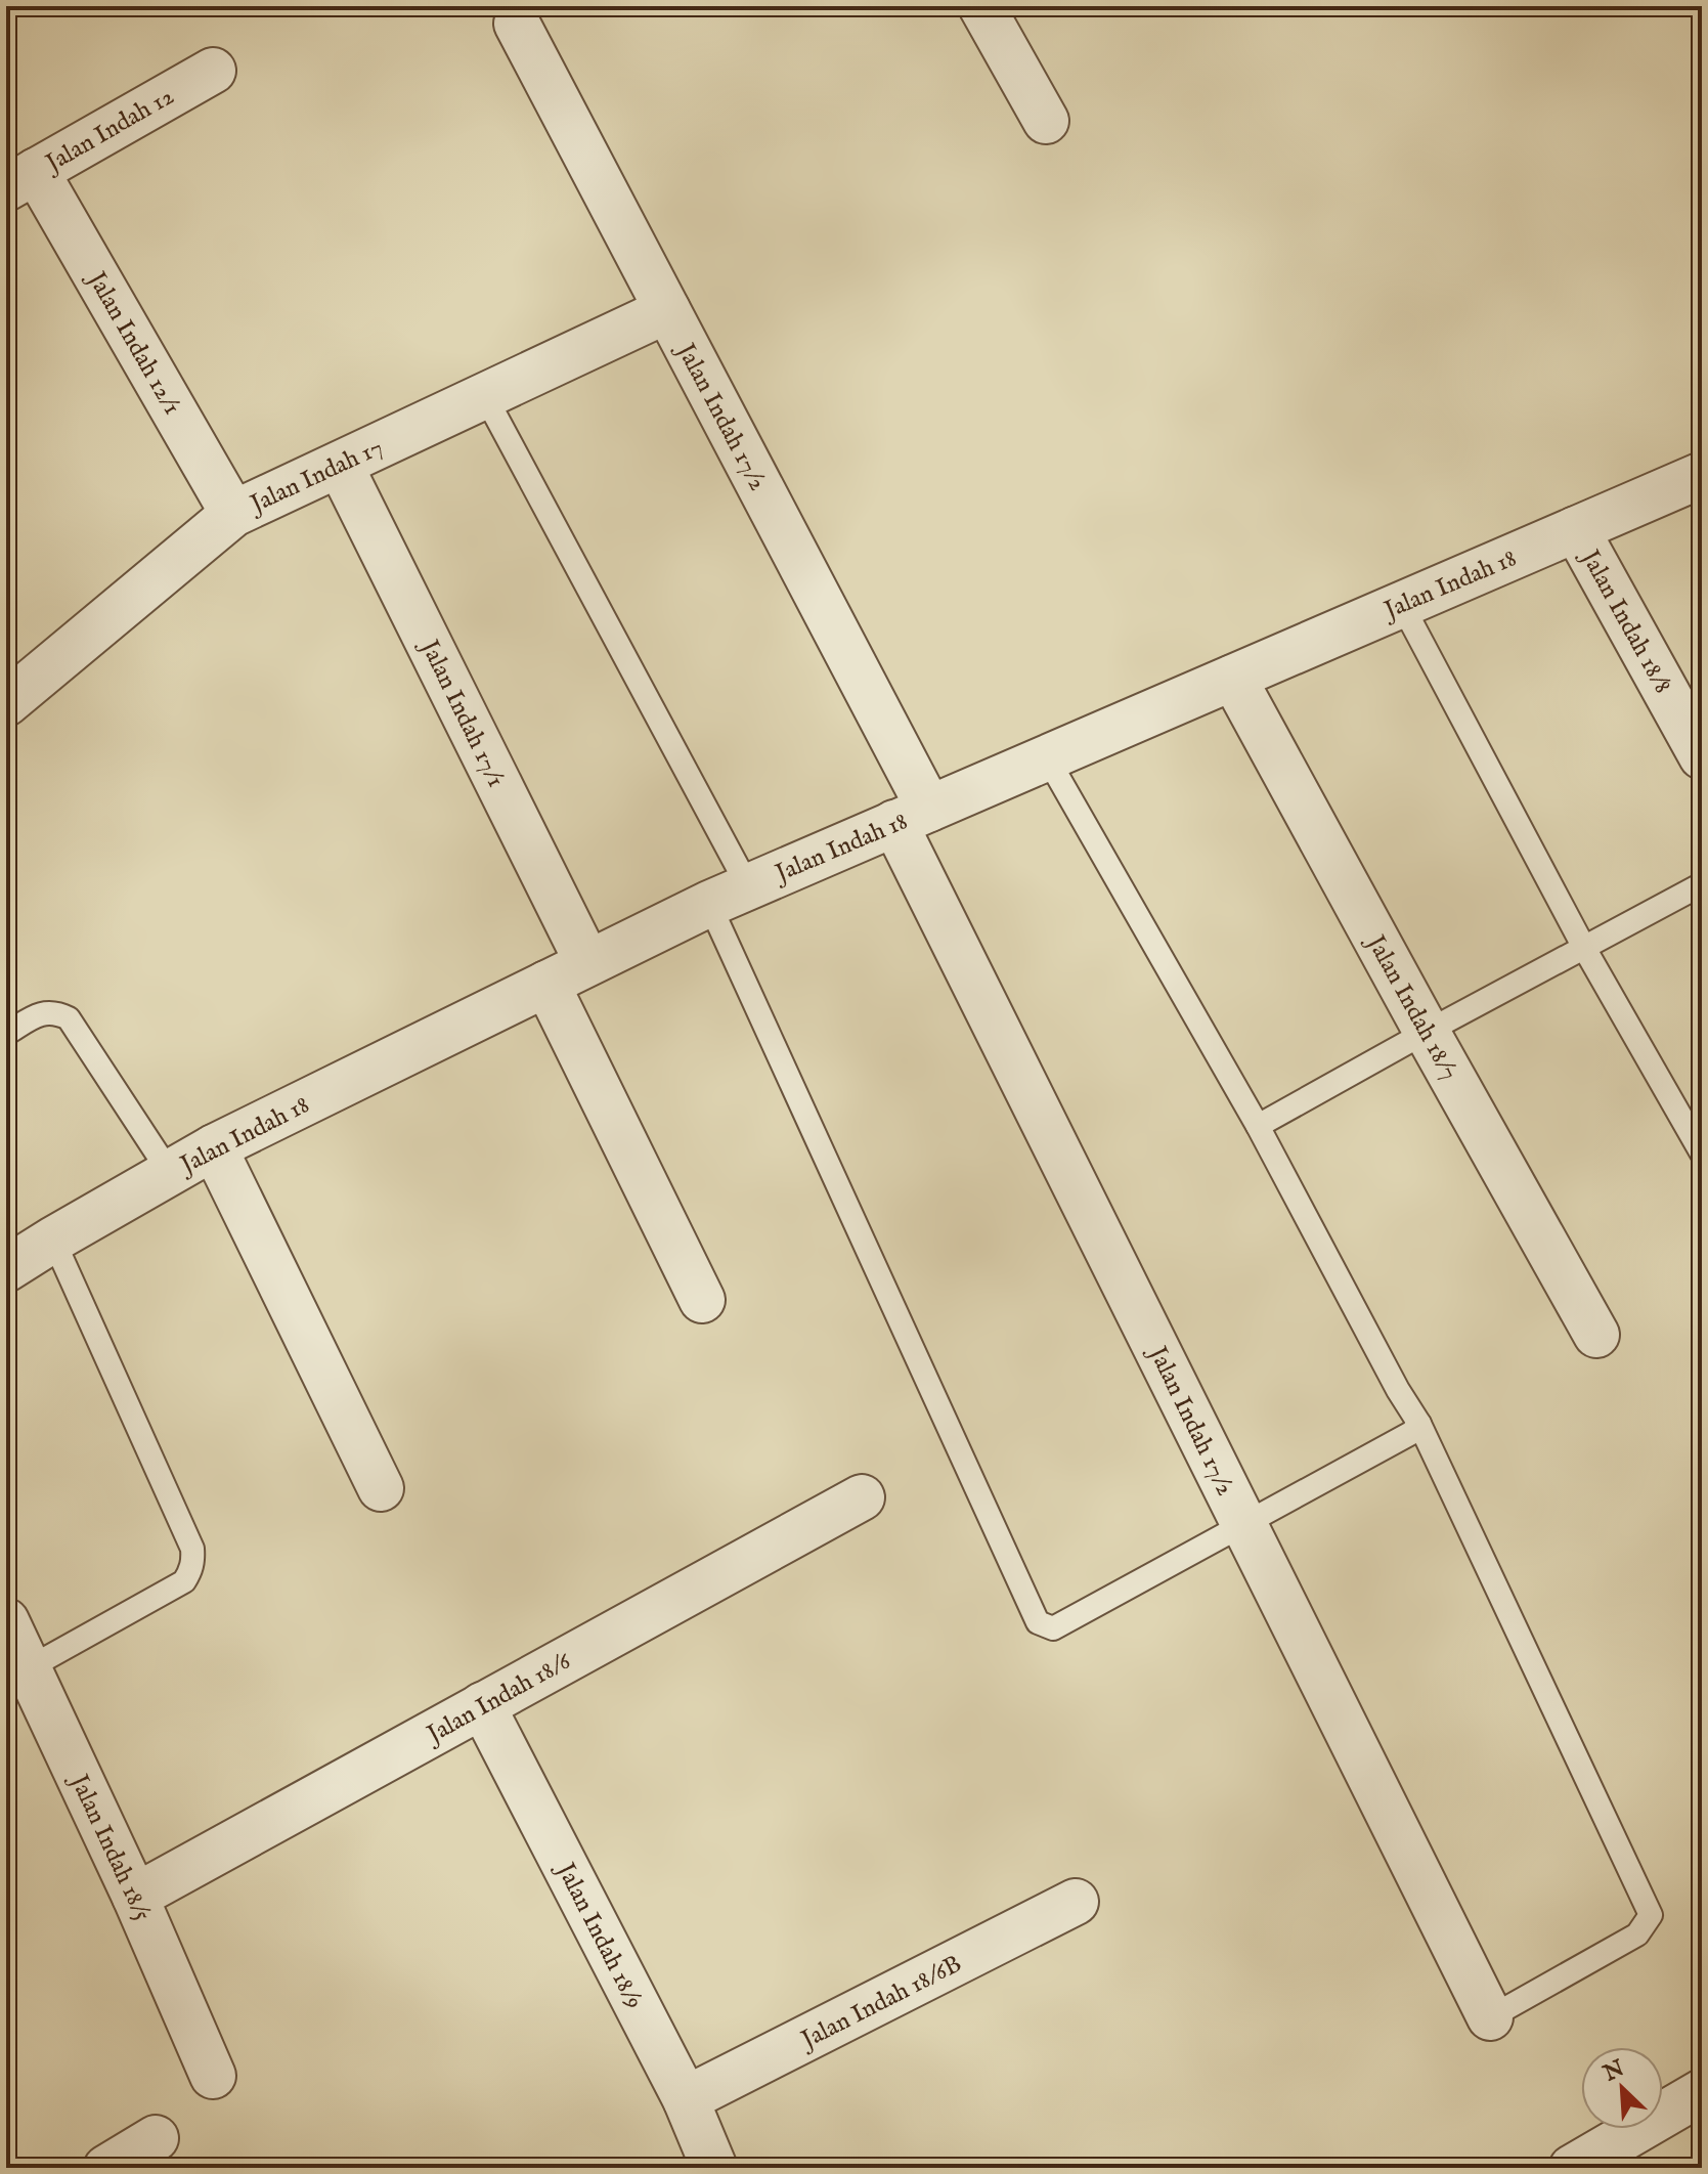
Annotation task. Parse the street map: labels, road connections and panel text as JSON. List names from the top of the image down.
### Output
{
  "streets": {
    "street": [
      "Jalan Indah 12",
      "Jalan Indah 12/1",
      "Jalan Indah 17/2",
      "Jalan Indah 17",
      "Jalan Indah 18",
      "Jalan Indah 18/8",
      "Jalan Indah 17/1",
      "Jalan Indah 18/7",
      "Jalan Indah 18/6",
      "Jalan Indah 18/5",
      "Jalan Indah 18/9",
      "Jalan Indah 18/6B"
    ]
  },
  "crossings": [
    ["Jalan Indah 12", "Jalan Indah 12/1"],
    ["Jalan Indah 12/1", "Jalan Indah 17"],
    ["Jalan Indah 17/2", "Jalan Indah 17"],
    ["Jalan Indah 17/2", "Jalan Indah 18"],
    ["Jalan Indah 17", "Jalan Indah 17/1"],
    ["Jalan Indah 18", "Jalan Indah 18/8"],
    ["Jalan Indah 18", "Jalan Indah 17/1"],
    ["Jalan Indah 18", "Jalan Indah 18/7"],
    ["Jalan Indah 18/6", "Jalan Indah 18/5"],
    ["Jalan Indah 18/6", "Jalan Indah 18/9"],
    ["Jalan Indah 18/9", "Jalan Indah 18/6B"]
  ],
  "north": "top left"
}
